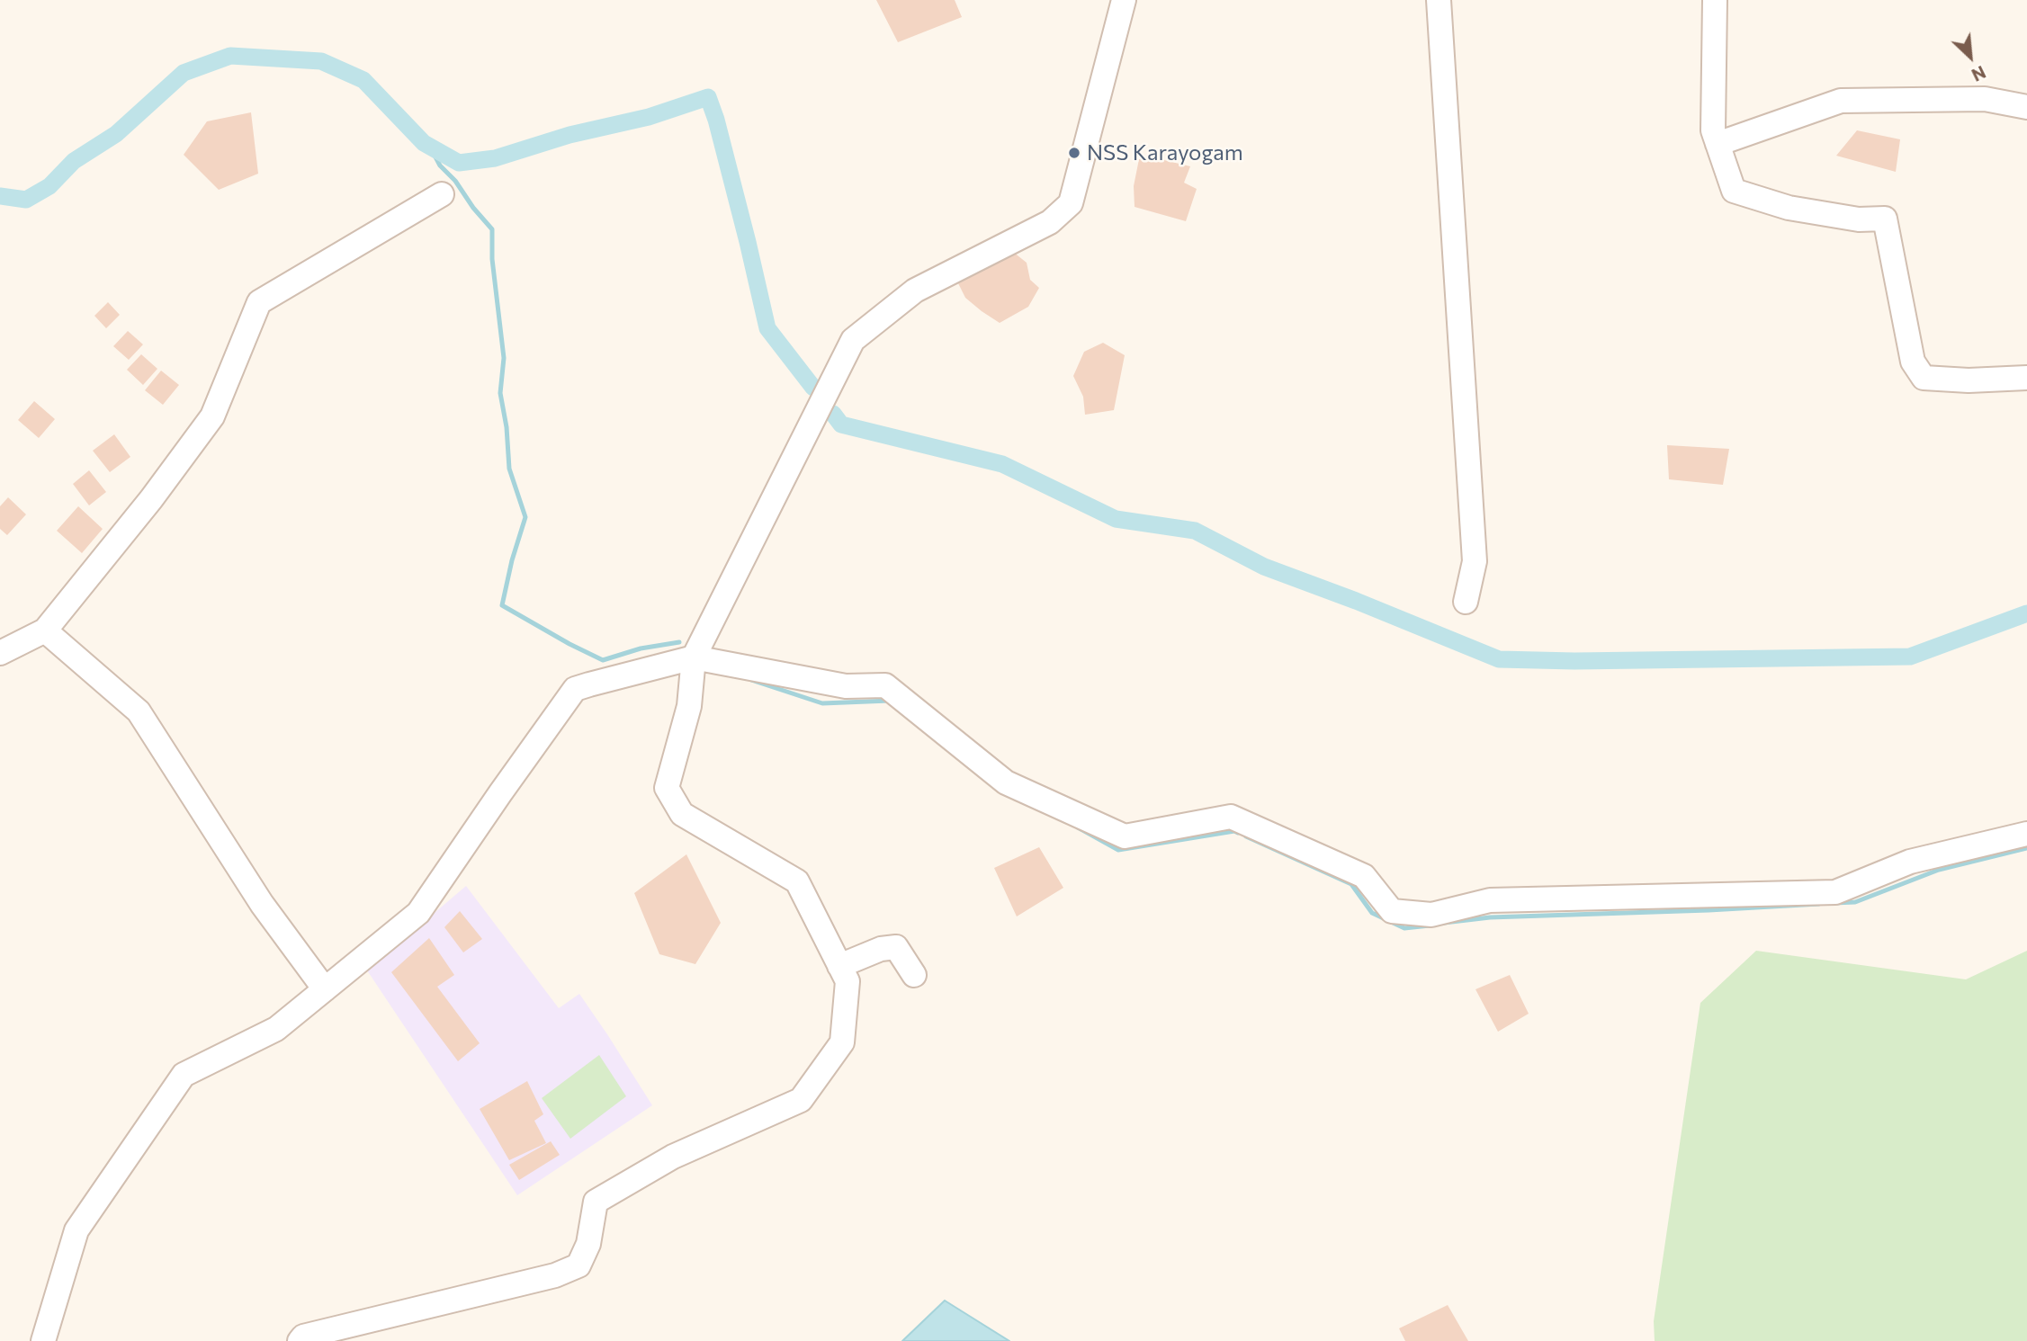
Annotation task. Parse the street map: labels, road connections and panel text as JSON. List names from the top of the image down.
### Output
{
  "places": ["NSS Karayogam"],
  "north": "bottom right"
}
